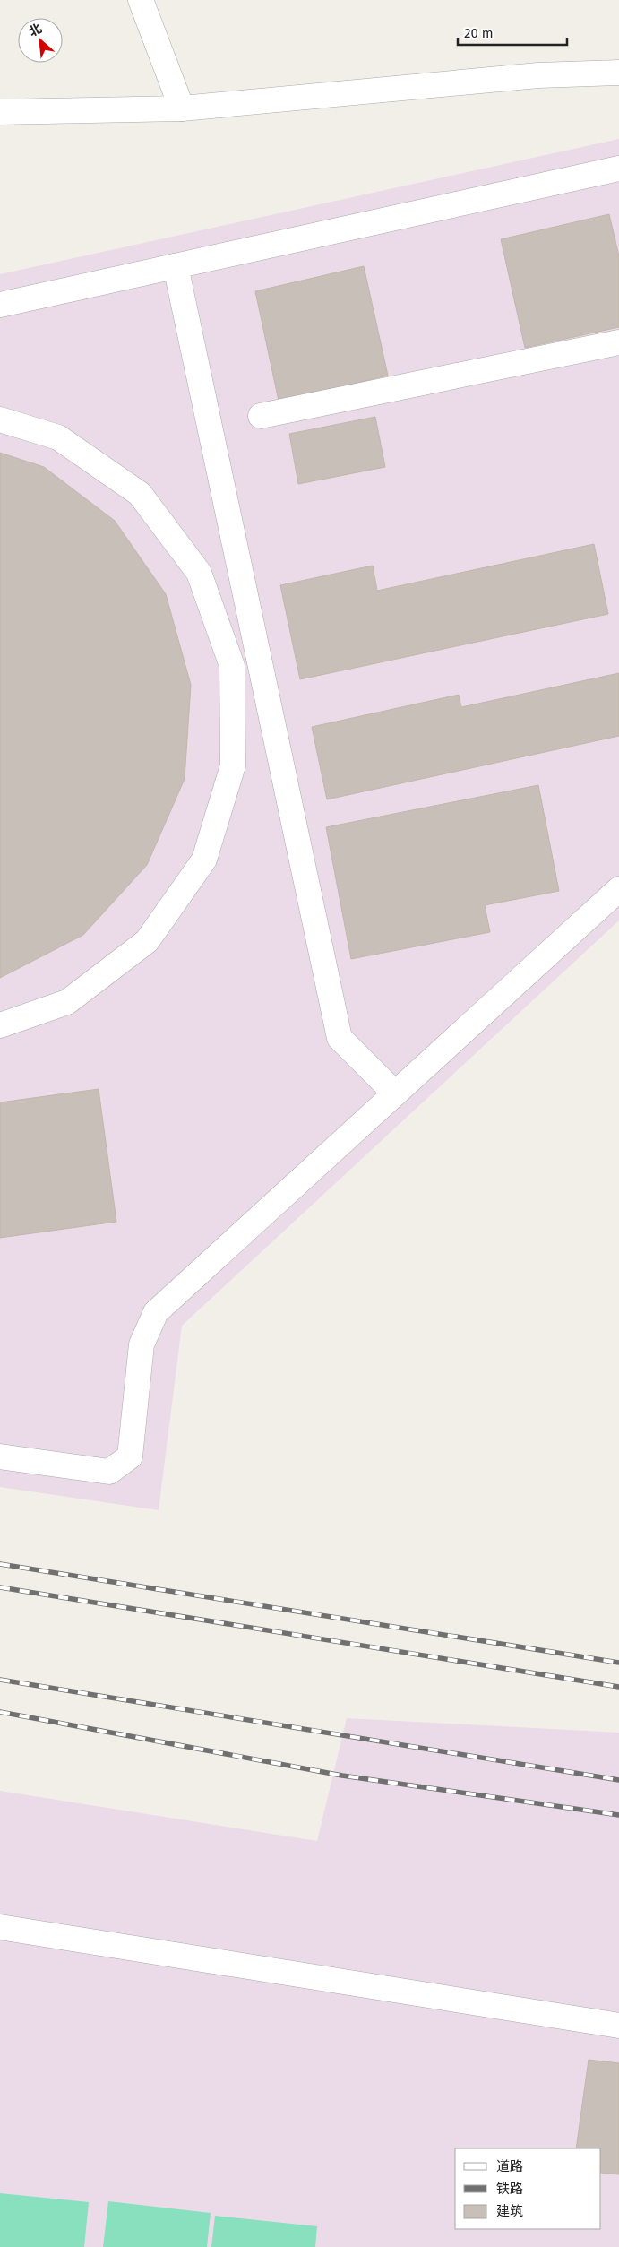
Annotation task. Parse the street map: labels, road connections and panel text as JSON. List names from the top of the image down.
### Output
{
  "legend": ["道路", "铁路", "建筑"],
  "scale_bar": "20 m",
  "north": "top left"
}
